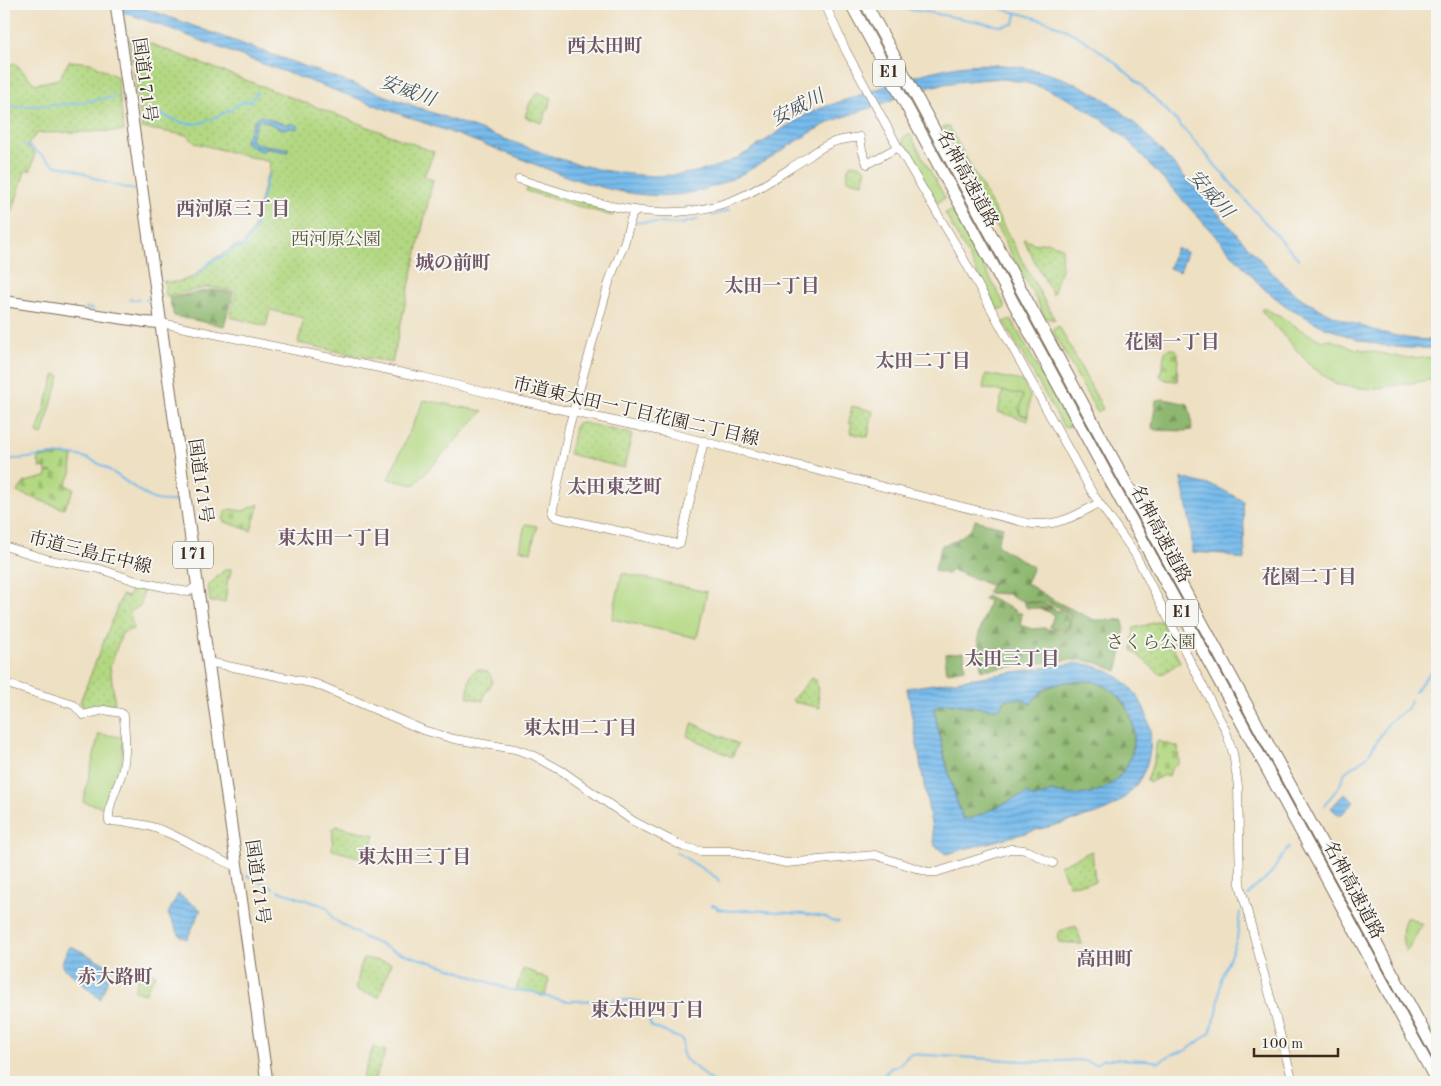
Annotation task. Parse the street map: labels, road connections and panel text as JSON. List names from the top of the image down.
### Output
{
  "streets": {
    "highway": [
      "E1",
      "国道171号",
      "名神高速道路",
      "171"
    ],
    "street": ["市道東太田一丁目花園二丁目線", "市道三島丘中線"]
  },
  "crossings": [
    ["国道171号", "市道東太田一丁目花園二丁目線"],
    ["国道171号", "市道三島丘中線"]
  ],
  "districts": [
    "西太田町",
    "西河原三丁目",
    "城の前町",
    "太田一丁目",
    "花園一丁目",
    "太田二丁目",
    "太田東芝町",
    "東太田一丁目",
    "花園二丁目",
    "太田三丁目",
    "東太田二丁目",
    "東太田三丁目",
    "高田町",
    "赤大路町",
    "東太田四丁目"
  ],
  "water": ["安威川"],
  "parks": ["西河原公園", "さくら公園"],
  "scale_bar": "100 m"
}
